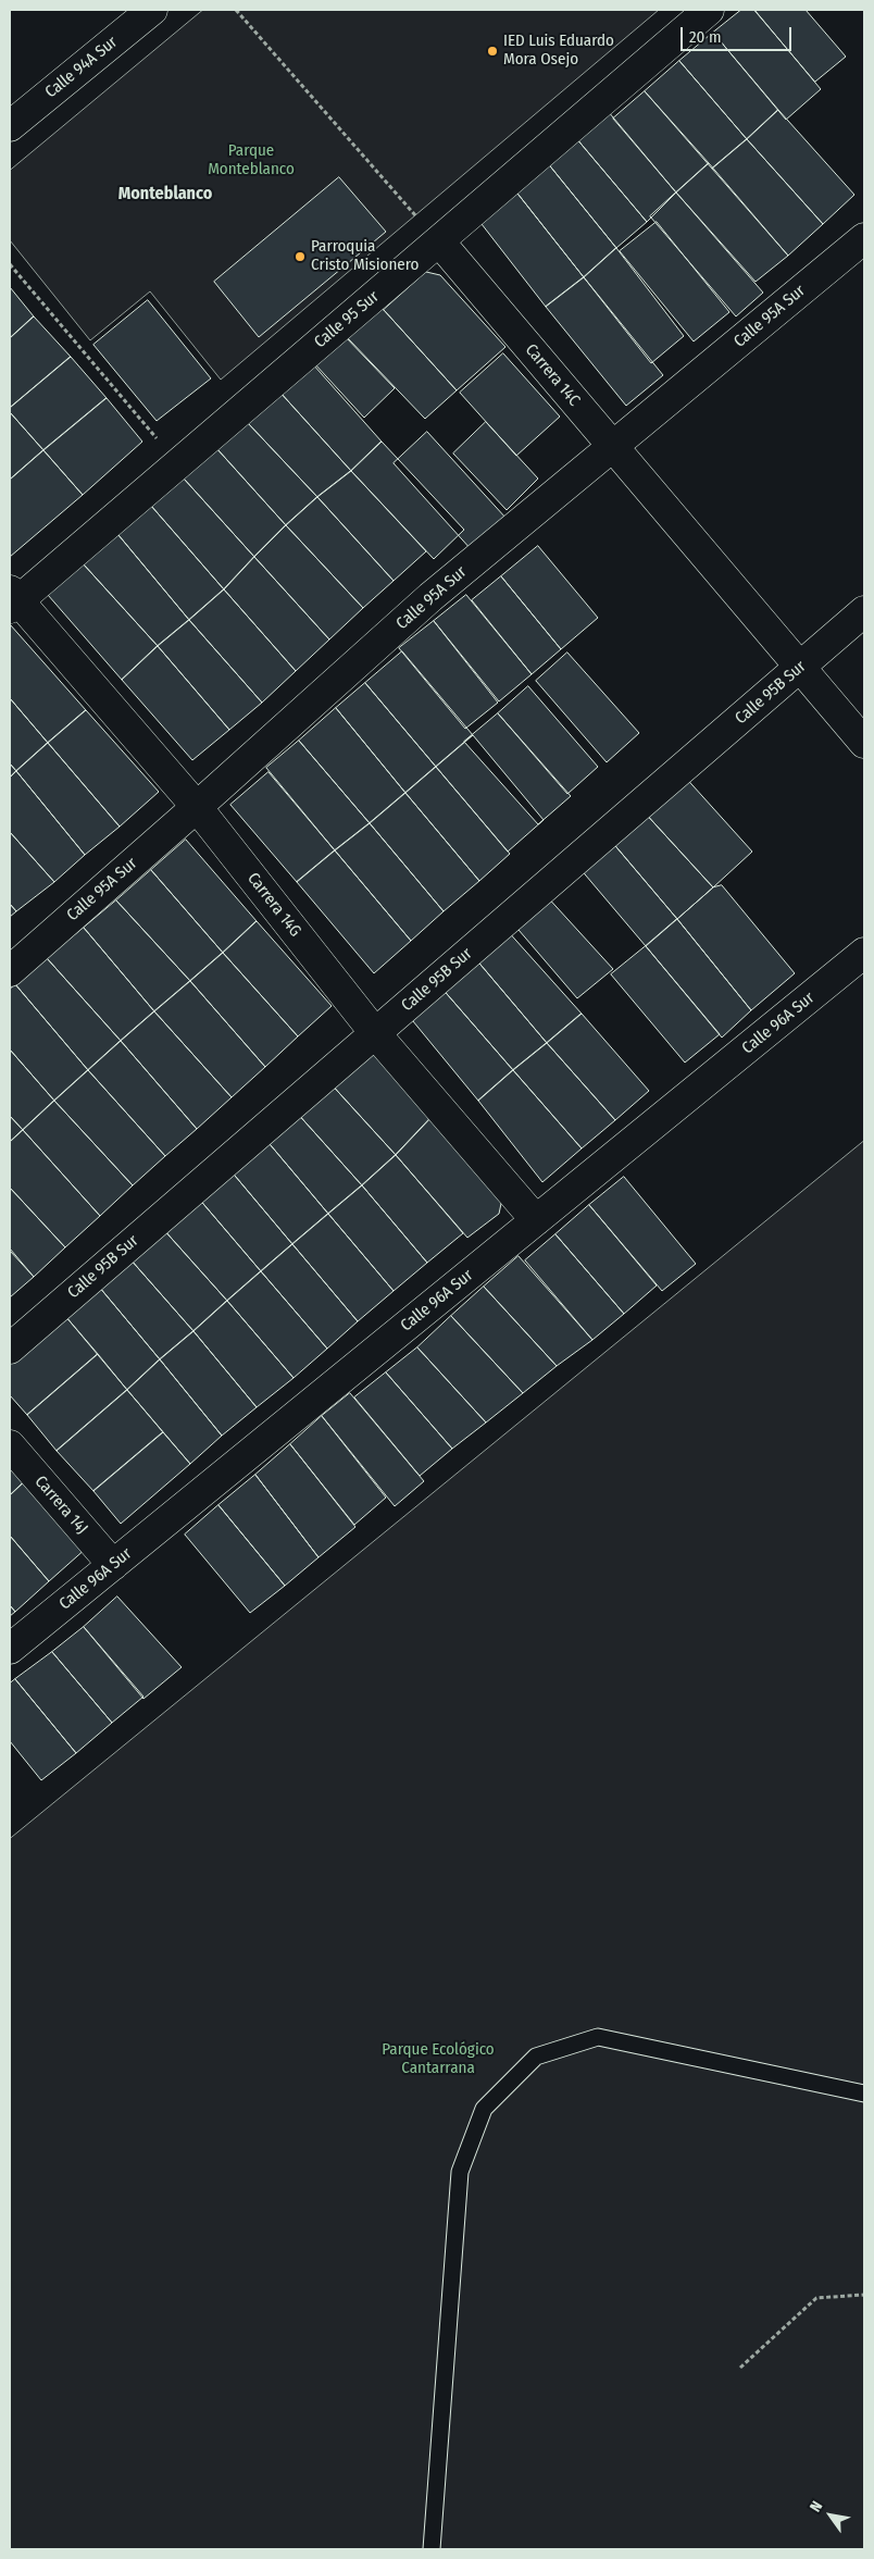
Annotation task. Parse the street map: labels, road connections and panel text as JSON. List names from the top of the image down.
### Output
{
  "streets": {
    "street": [
      "Calle 94A Sur",
      "Calle 95A Sur",
      "Calle 95 Sur",
      "Carrera 14C",
      "Calle 95B Sur",
      "Carrera 14G",
      "Calle 96A Sur",
      "Carrera 14J"
    ]
  },
  "crossings": [
    ["Calle 95A Sur", "Carrera 14C"],
    ["Calle 95A Sur", "Carrera 14G"],
    ["Calle 95 Sur", "Carrera 14C"],
    ["Calle 95 Sur", "Carrera 14G"],
    ["Carrera 14C", "Calle 95B Sur"],
    ["Calle 95B Sur", "Carrera 14G"],
    ["Carrera 14G", "Calle 96A Sur"],
    ["Calle 96A Sur", "Carrera 14J"]
  ],
  "districts": ["Monteblanco"],
  "parks": ["Parque Monteblanco", "Parque Ecológico Cantarrana"],
  "places": ["IED Luis Eduardo Mora Osejo", "Parroquia Cristo Misionero"],
  "scale_bar": "20 m",
  "north": "top left"
}
